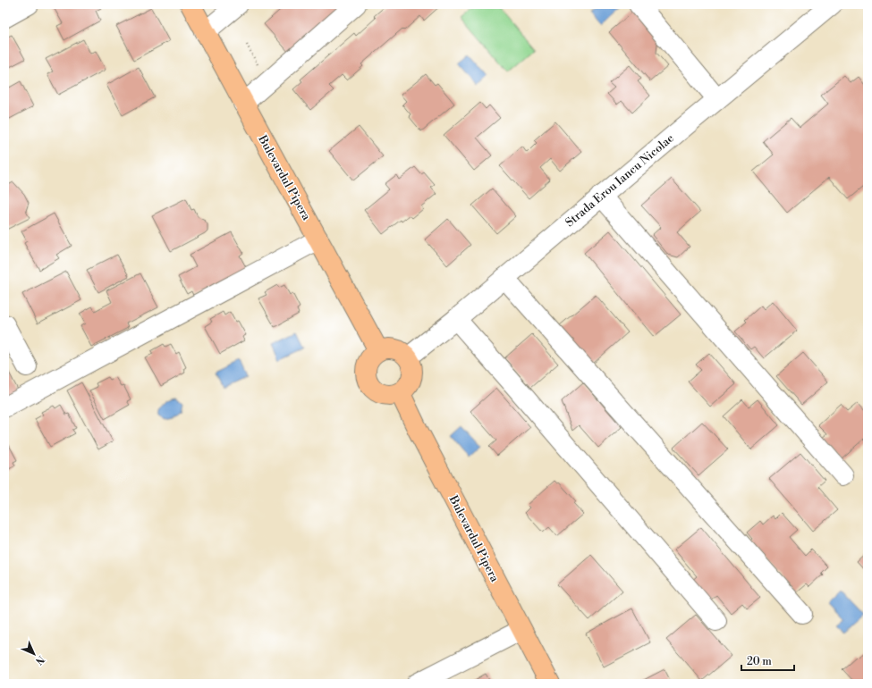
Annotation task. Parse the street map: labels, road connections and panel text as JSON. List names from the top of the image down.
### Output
{
  "streets": {
    "main road": ["Bulevardul Pipera"],
    "street": ["Strada Erou Iancu Nicolae"]
  },
  "crossings": [
    ["Bulevardul Pipera", "Strada Erou Iancu Nicolae"]
  ],
  "scale_bar": "20 m",
  "north": "bottom right"
}
